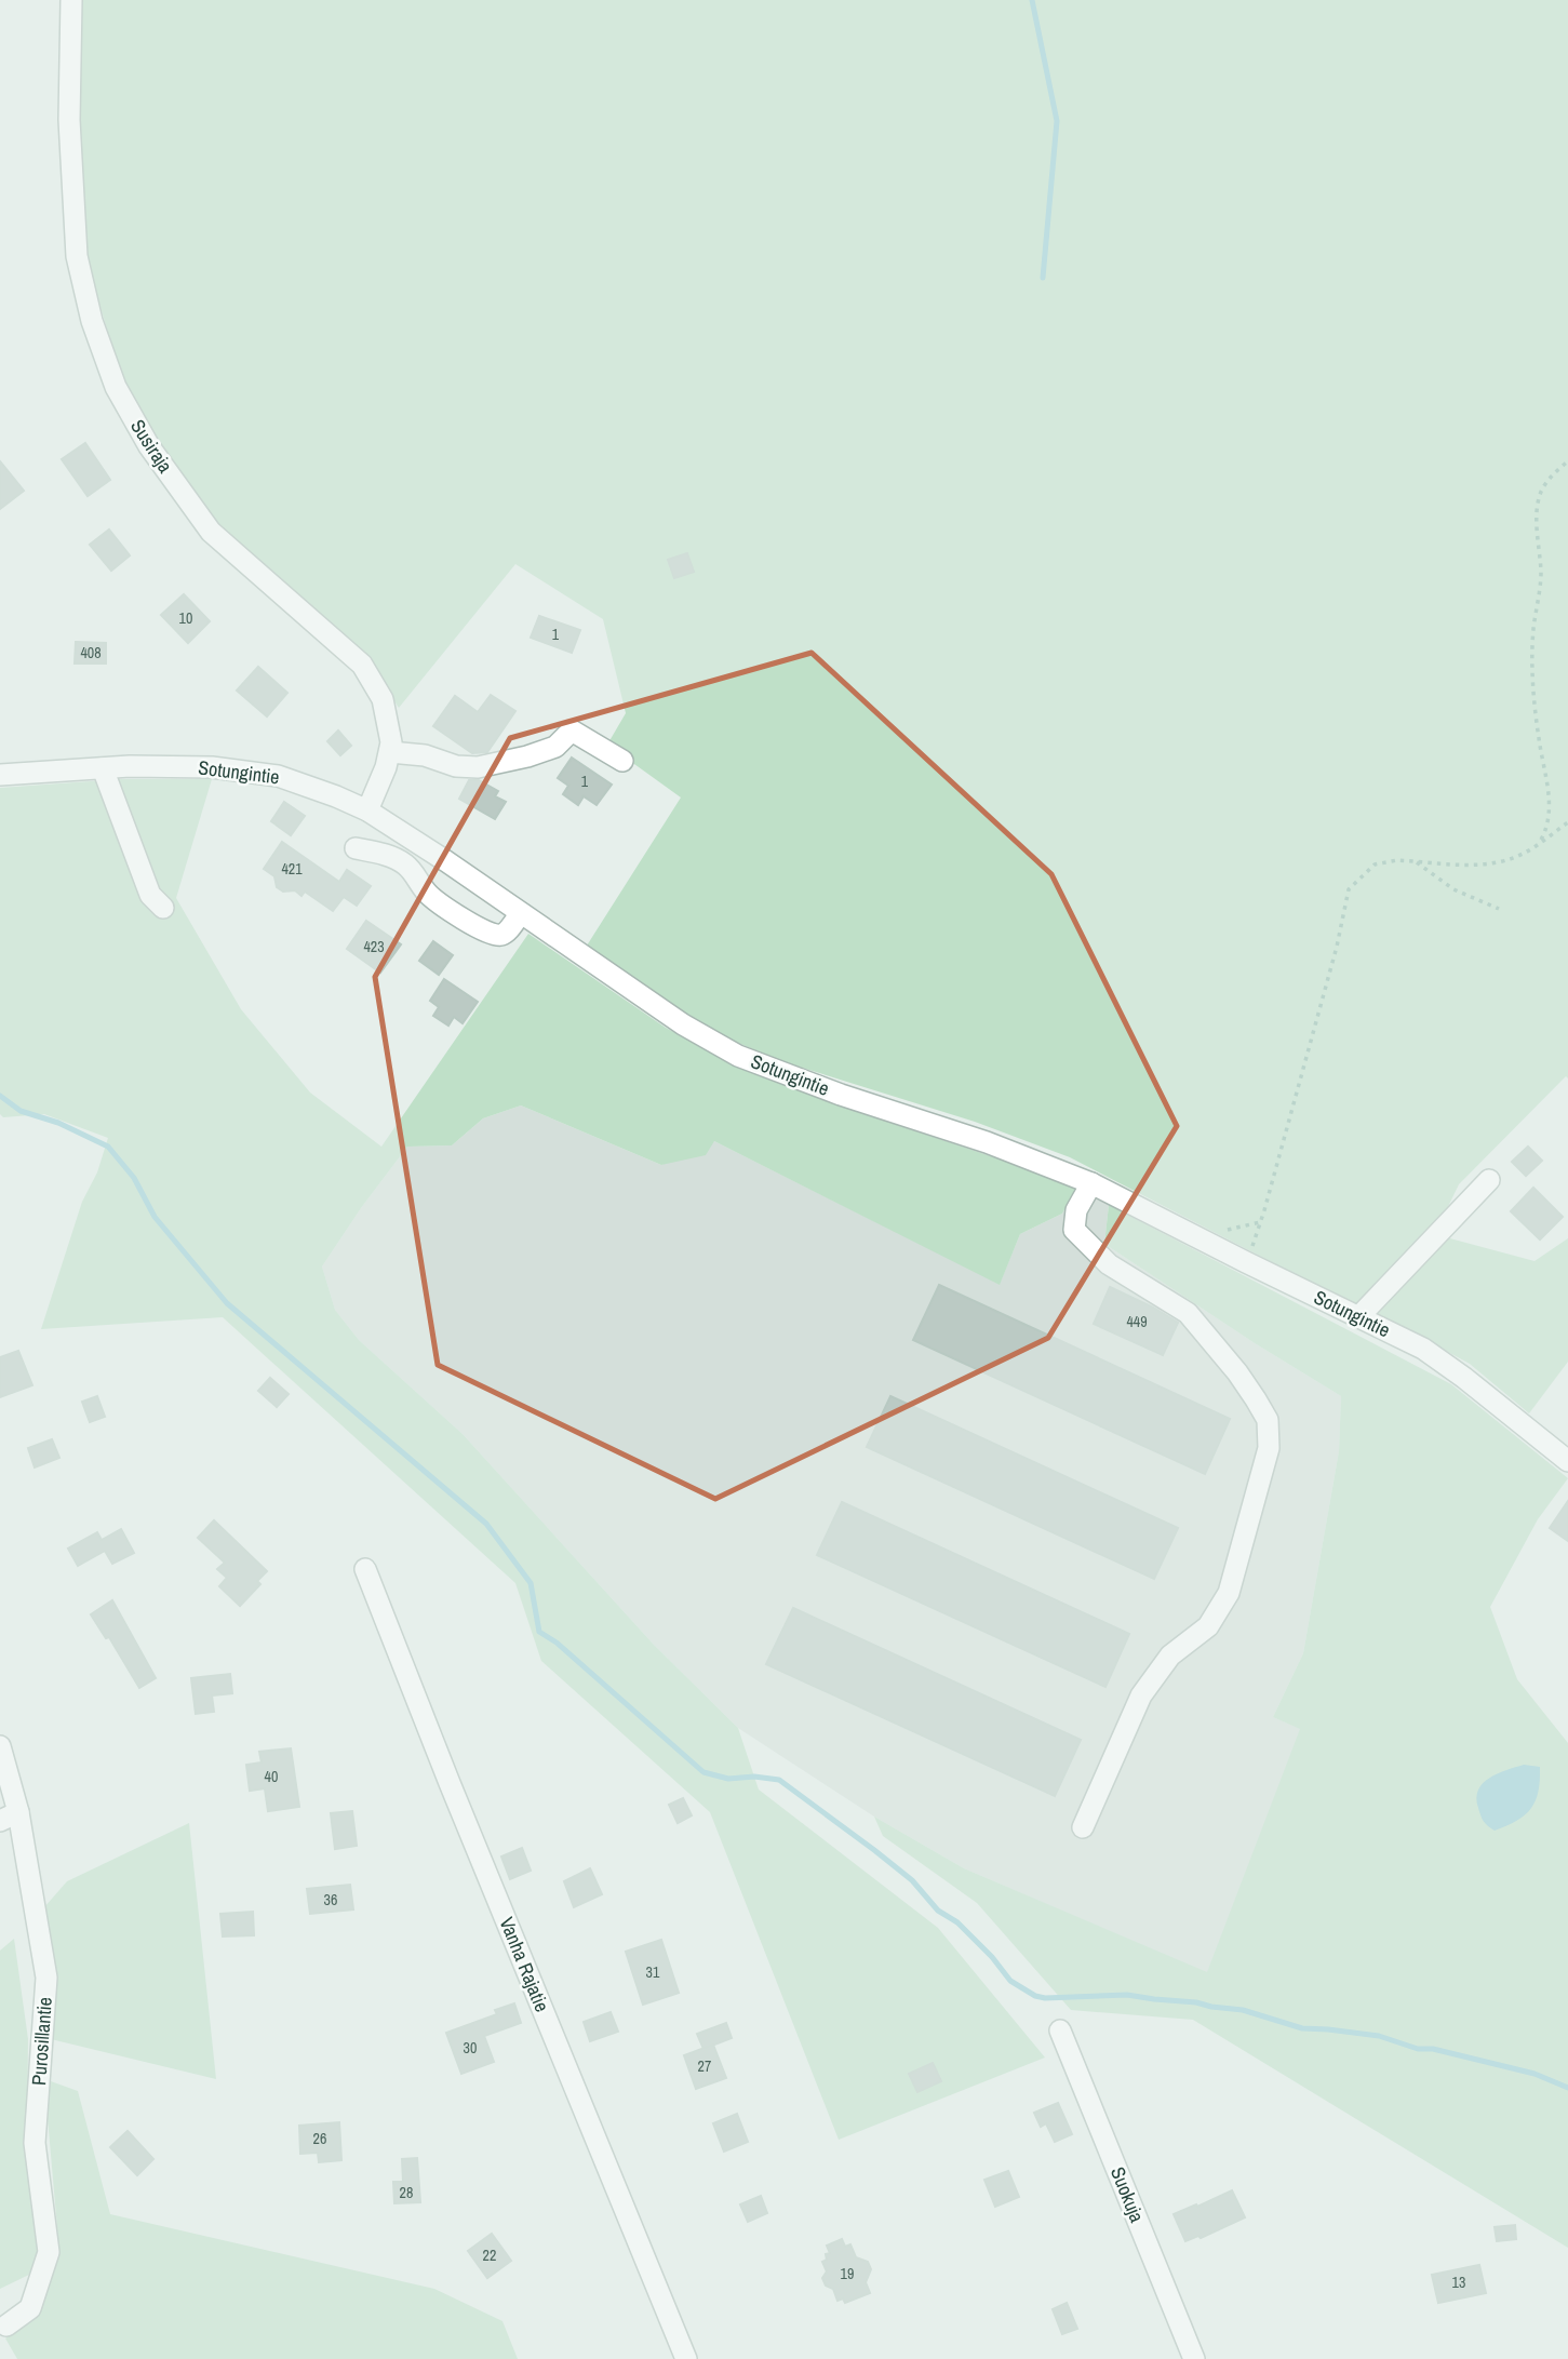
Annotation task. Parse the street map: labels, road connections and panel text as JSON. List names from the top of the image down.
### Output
{
  "streets": {
    "street": [
      "Susiraja",
      "Sotungintie",
      "Vanha Rajatie",
      "Purosillantie",
      "Suokuja"
    ]
  },
  "crossings": [
    ["Susiraja", "Sotungintie"]
  ],
  "house_numbers": [
    "10",
    "1",
    "408",
    "1",
    "421",
    "423",
    "449",
    "40",
    "36",
    "31",
    "30",
    "27",
    "26",
    "28",
    "22",
    "19",
    "13"
  ]
}
